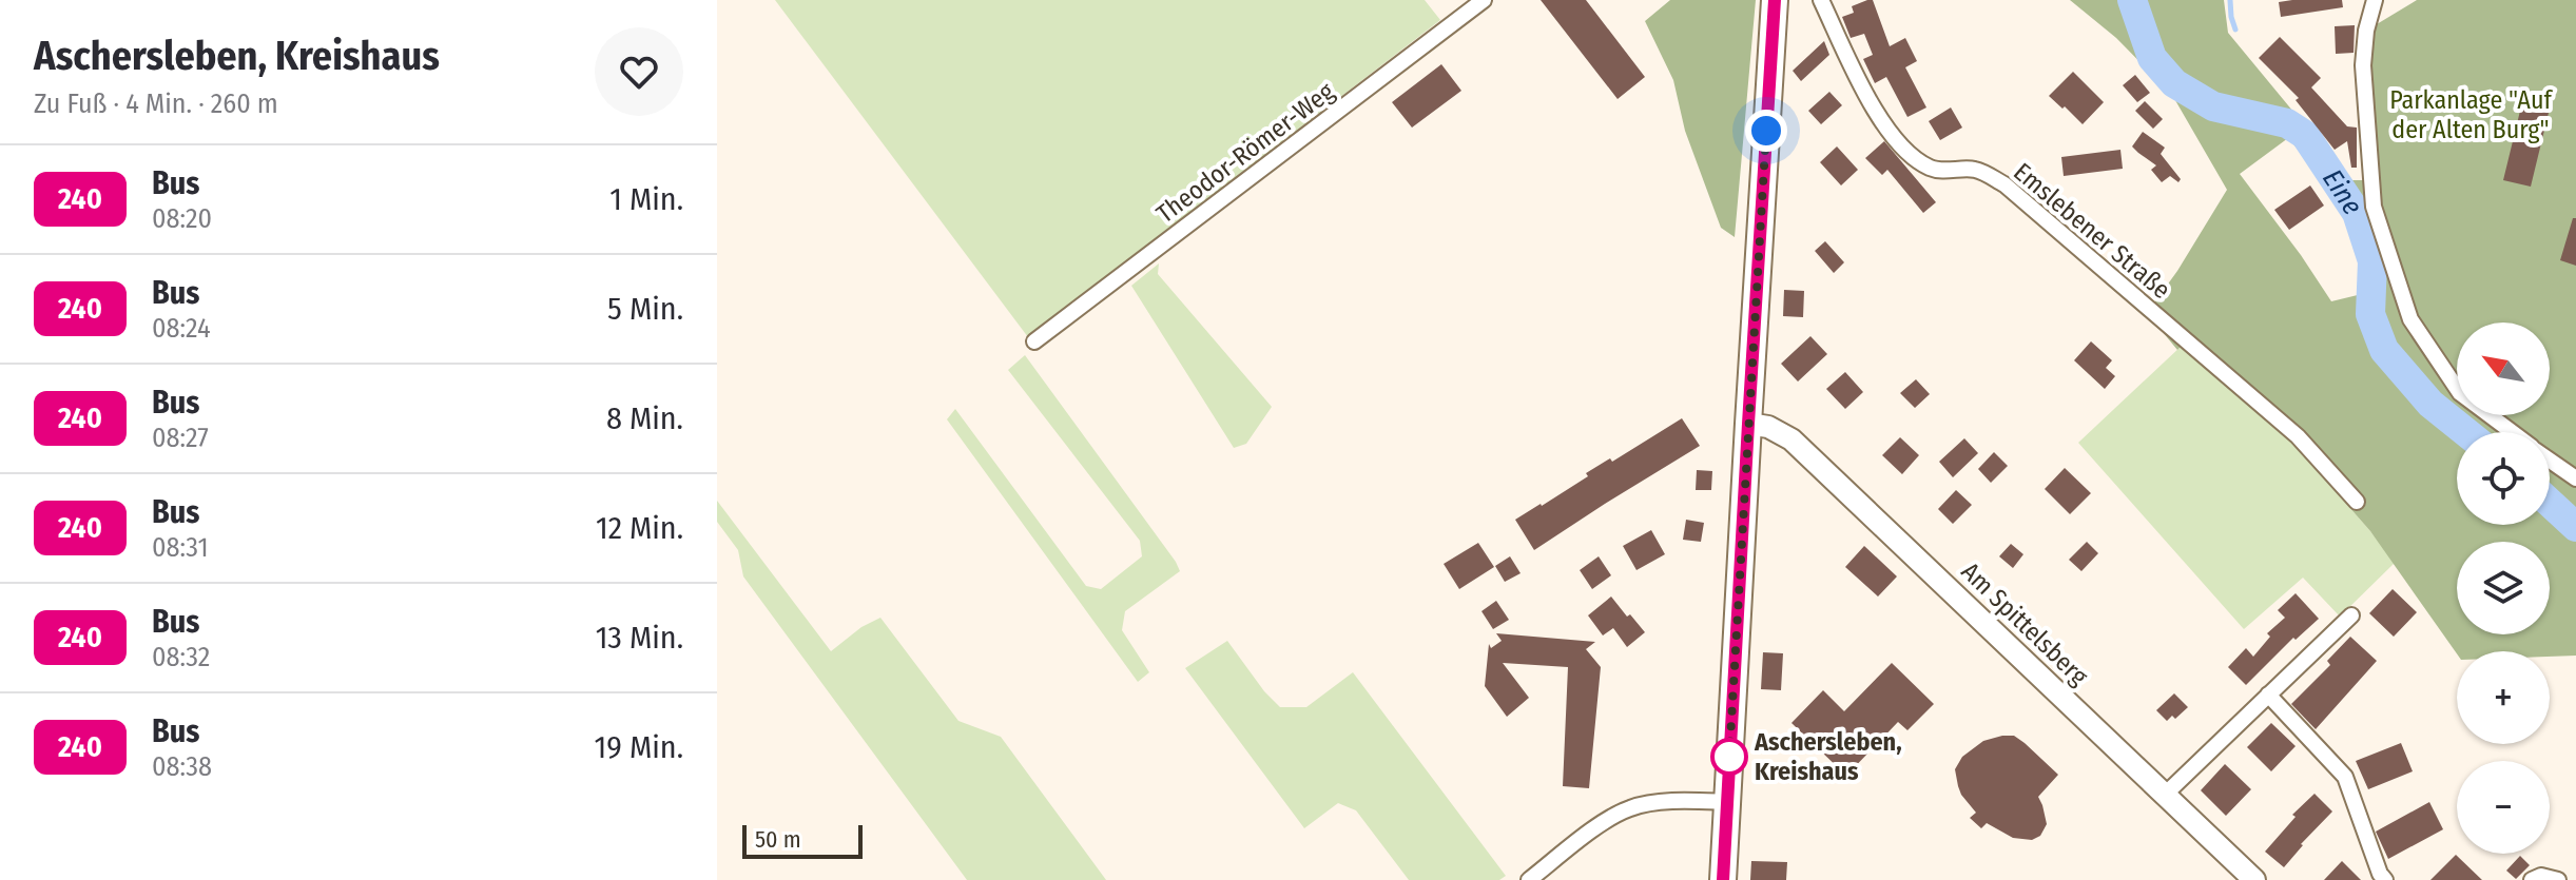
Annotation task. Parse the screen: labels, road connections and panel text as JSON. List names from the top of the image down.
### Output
{
  "streets": {
    "main road": ["Am Spittelsberg"],
    "street": ["Theodor-Römer-Weg", "Emslebener Straße"]
  },
  "water": ["Eine"],
  "parks": ["Parkanlage \"Auf der Alten Burg\""],
  "places": ["Aschersleben, Kreishaus"],
  "lines": ["bus line 240"],
  "scale_bar": "50 m",
  "north": "top left",
  "page": {
    "heading": ["Aschersleben, Kreishaus", "Zu Fuß · 4 Min. · 260 m"],
    "list": [
      {
        "mark": "240",
        "name": "Bus",
        "note": "08:20",
        "value": "1 Min."
      },
      {
        "mark": "240",
        "name": "Bus",
        "note": "08:24",
        "value": "5 Min."
      },
      {
        "mark": "240",
        "name": "Bus",
        "note": "08:27",
        "value": "8 Min."
      },
      {
        "mark": "240",
        "name": "Bus",
        "note": "08:31",
        "value": "12 Min."
      },
      {
        "mark": "240",
        "name": "Bus",
        "note": "08:32",
        "value": "13 Min."
      },
      {
        "mark": "240",
        "name": "Bus",
        "note": "08:38",
        "value": "19 Min."
      }
    ],
    "map_buttons": ["+", "−"],
    "scale": "50 m"
  }
}
